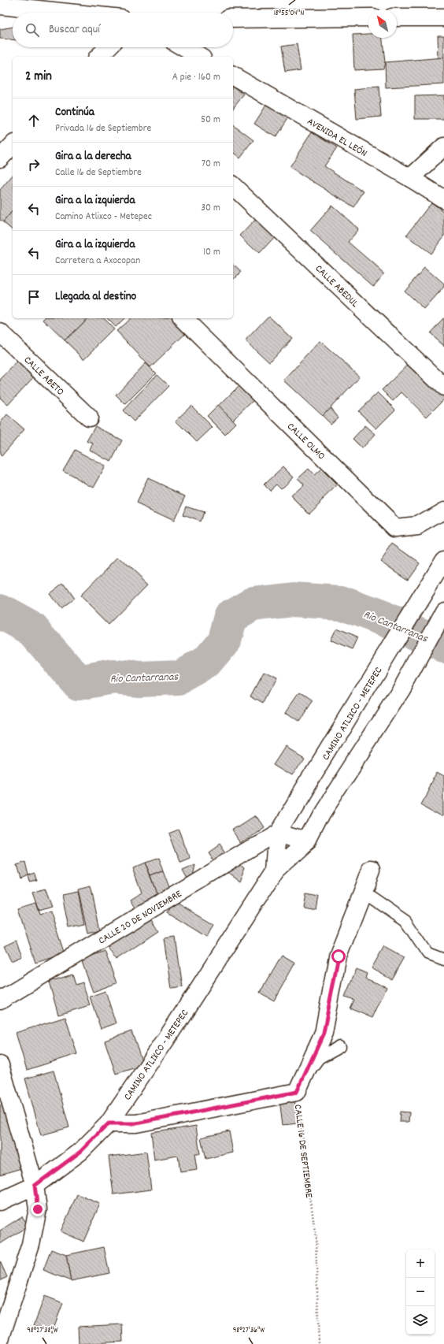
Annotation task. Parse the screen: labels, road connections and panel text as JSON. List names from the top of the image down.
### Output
{
  "streets": {
    "street": [
      "AVENIDA EL LEÓN",
      "CALLE ABEDUL",
      "CALLE ABETO",
      "CALLE OLMO",
      "CAMINO ATLIXCO - METEPEC",
      "CALLE 20 DE NOVIEMBRE",
      "CALLE 16 DE SEPTIEMBRE"
    ]
  },
  "crossings": [
    ["CAMINO ATLIXCO - METEPEC", "CALLE 20 DE NOVIEMBRE"],
    ["CAMINO ATLIXCO - METEPEC", "CALLE 16 DE SEPTIEMBRE"]
  ],
  "water": ["Rio Cantarranas"],
  "north": "top left",
  "page": {
    "search": "Buscar aquí",
    "heading": ["2 min", "A pie · 160 m"],
    "list": [
      ["Continúa", "Privada 16 de Septiembre", "50 m"],
      ["Gira a la derecha", "Calle 16 de Septiembre", "70 m"],
      ["Gira a la izquierda", "Camino Atlixco - Metepec", "30 m"],
      ["Gira a la izquierda", "Carretera a Axocopan", "10 m"],
      "Llegada al destino"
    ],
    "map_buttons": ["+", "−"]
  },
  "coordinates": ["18°55'04\"N", "98°27'38\"W", "98°27'36\"W"]
}
